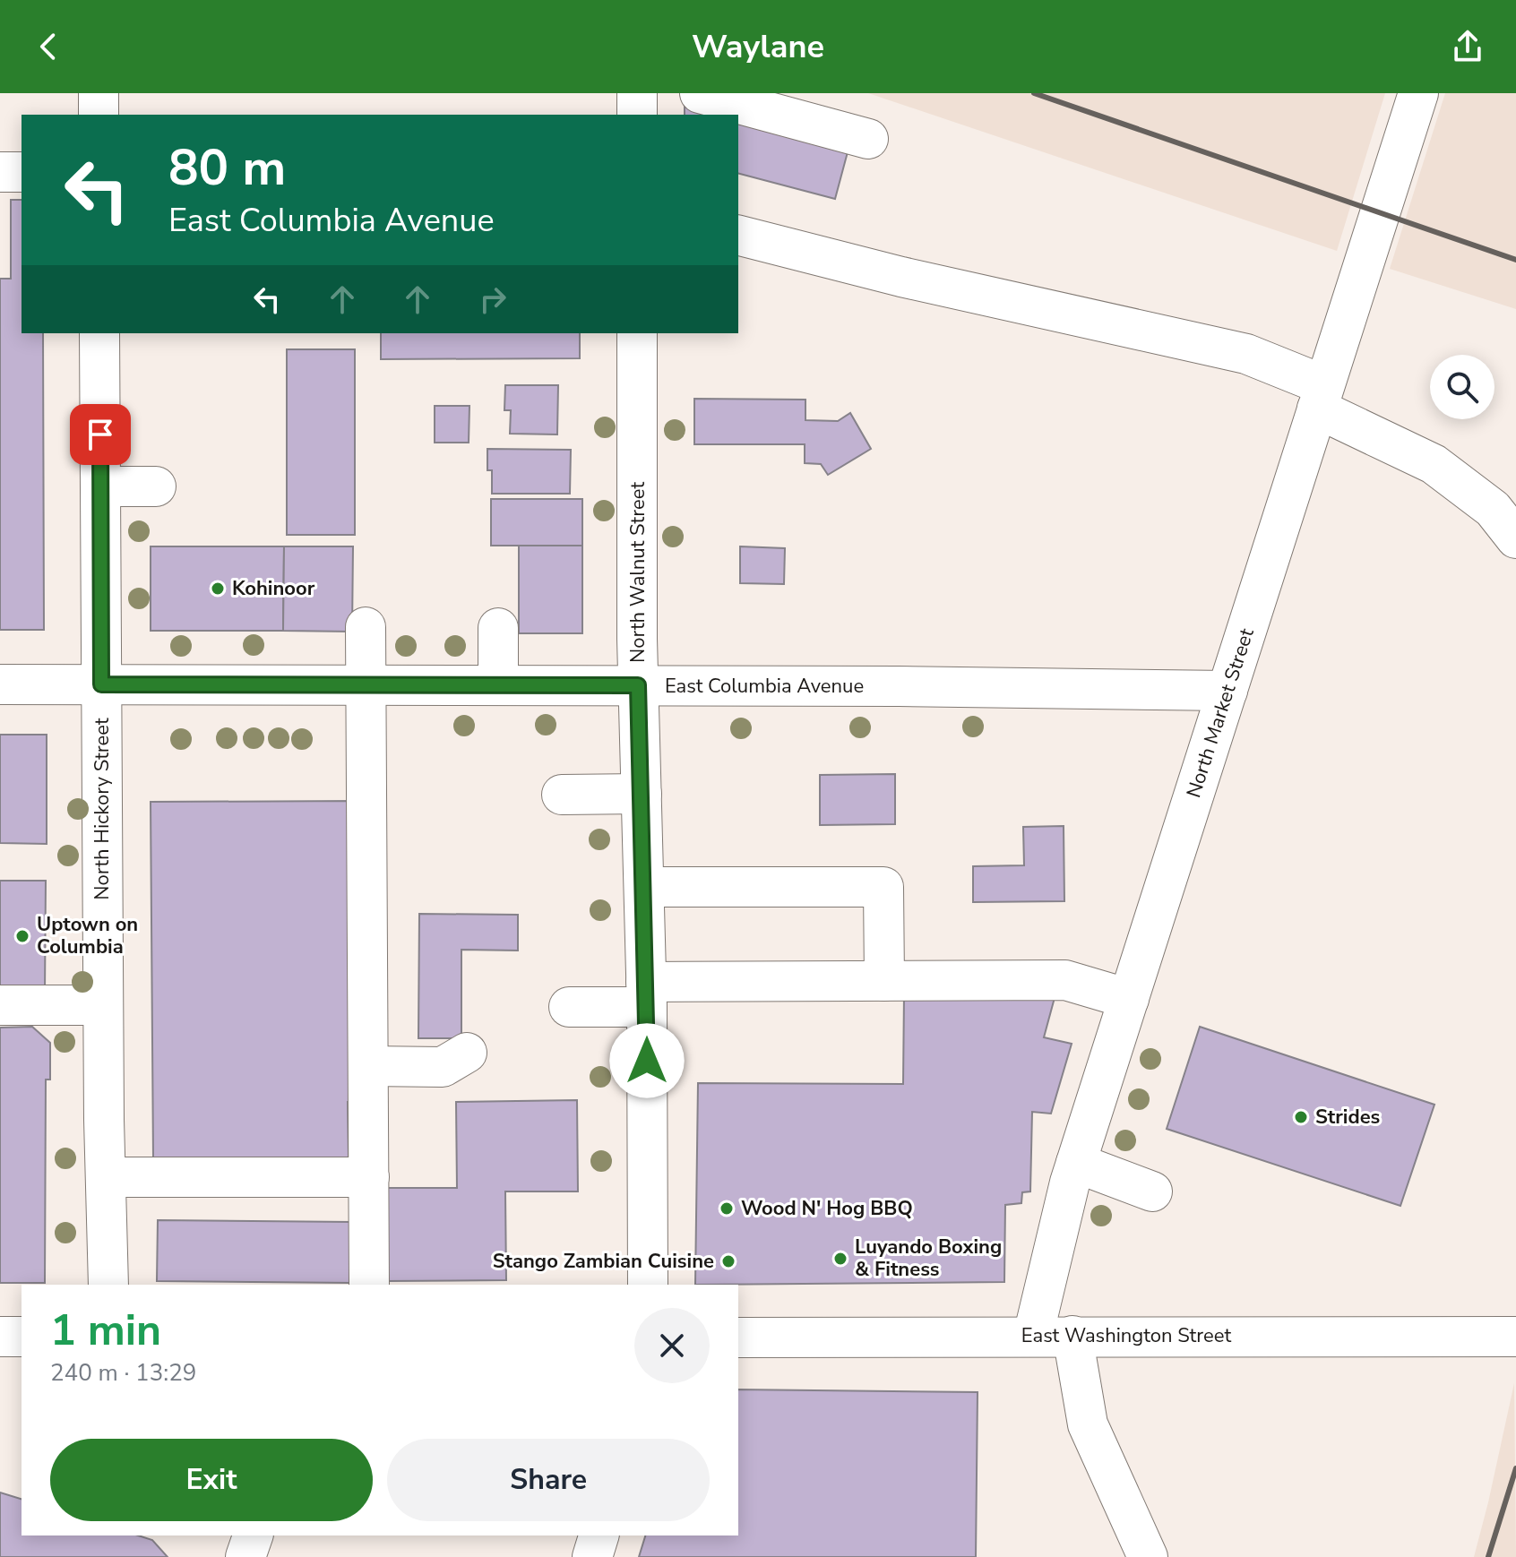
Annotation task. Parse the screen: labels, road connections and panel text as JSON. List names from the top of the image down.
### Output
{
  "streets": {
    "street": [
      "North Walnut Street",
      "East Columbia Avenue",
      "North Market Street",
      "North Hickory Street",
      "East Washington Street"
    ]
  },
  "crossings": [
    ["North Walnut Street", "East Columbia Avenue"],
    ["East Columbia Avenue", "North Market Street"],
    ["East Columbia Avenue", "North Hickory Street"],
    ["North Market Street", "East Washington Street"]
  ],
  "places": [
    "Kohinoor",
    "Uptown on Columbia",
    "Strides",
    "Wood N' Hog BBQ",
    "Luyando Boxing & Fitness",
    "Stango Zambian Cuisine"
  ],
  "page": {
    "header": "Waylane",
    "turn": ["80 m", "East Columbia Avenue"],
    "heading": ["1 min", "240 m · 13:29"],
    "buttons": ["Exit", "Share"]
  }
}
